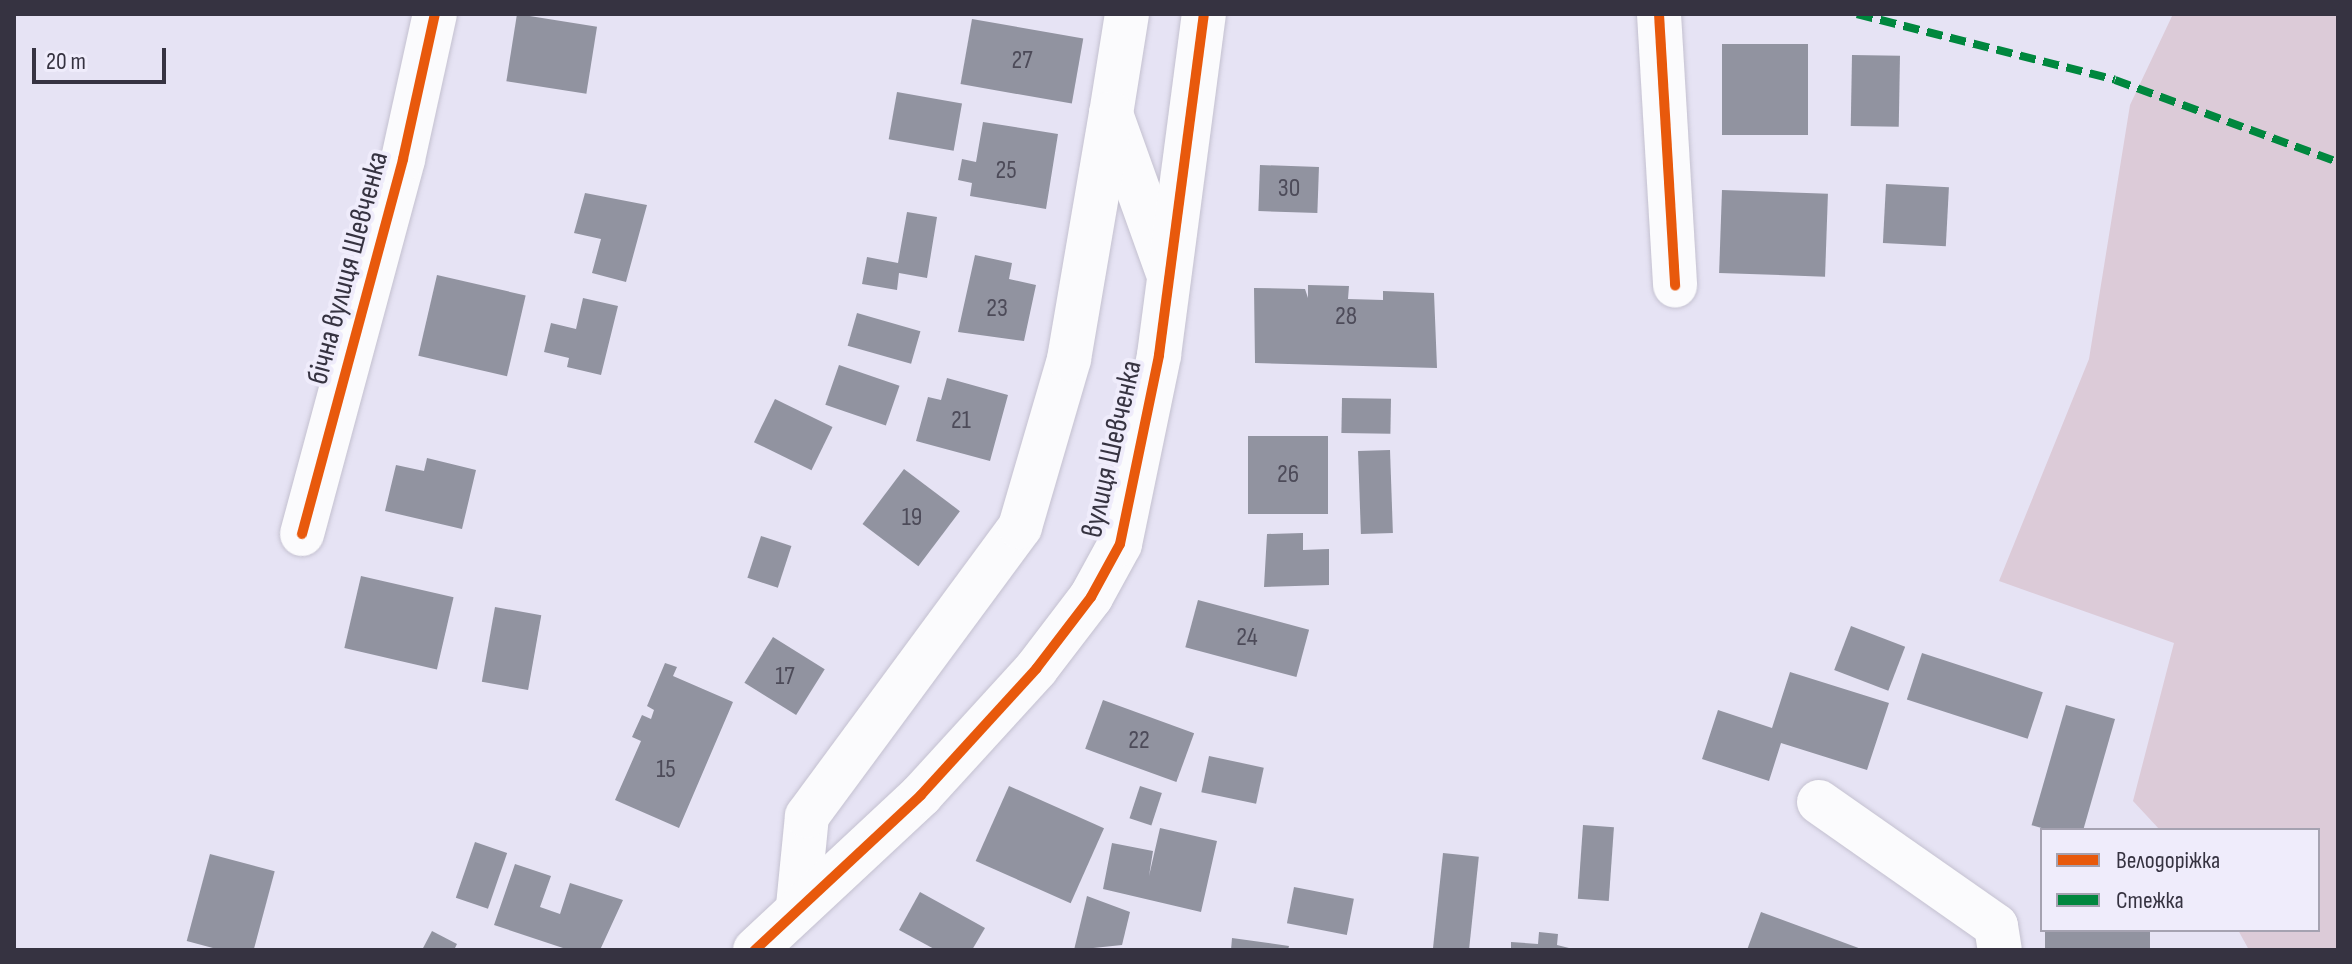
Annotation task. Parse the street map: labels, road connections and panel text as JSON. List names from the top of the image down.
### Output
{
  "streets": {
    "street": ["бічна вулиця Шевченка", "вулиця Шевченка"]
  },
  "house_numbers": [
    "27",
    "25",
    "30",
    "23",
    "28",
    "21",
    "26",
    "19",
    "24",
    "17",
    "22",
    "15"
  ],
  "legend": ["Велодоріжка", "Стежка"],
  "scale_bar": "20 m"
}
